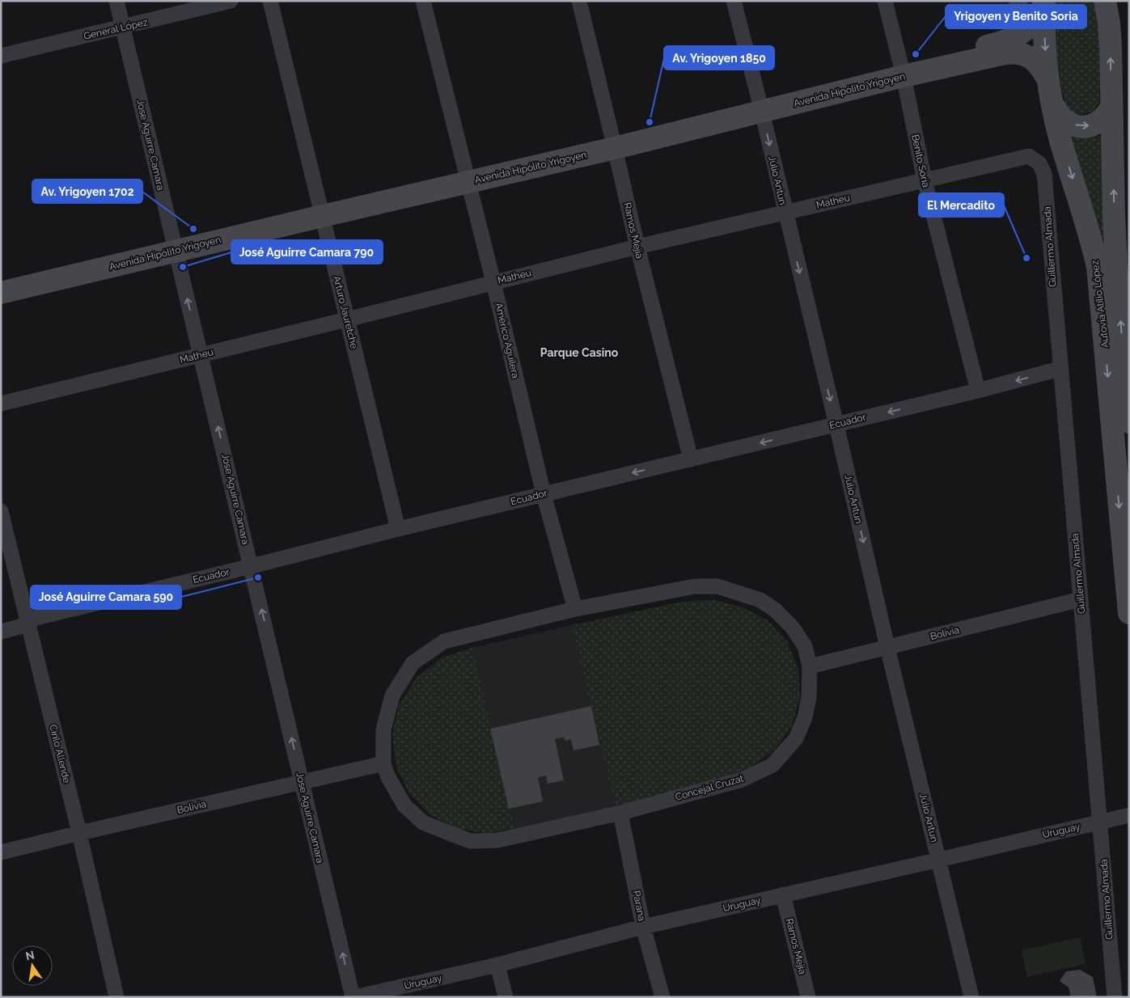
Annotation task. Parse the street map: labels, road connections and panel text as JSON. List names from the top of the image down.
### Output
{
  "streets": {
    "main road": ["Avenida Hipólito Yrigoyen", "Autovía Atilio López"],
    "street": [
      "General López",
      "Jose Aguirre Camara",
      "Benito Soria",
      "Julio Antun",
      "Matheu",
      "Ramos Mejia",
      "Guillermo Almada",
      "Arturo Jauretche",
      "Américo Aguilera",
      "Ecuador",
      "Bolivia",
      "Cirilo Allende",
      "Concejal Cruzat",
      "Uruguay",
      "Parana"
    ]
  },
  "crossings": [
    ["General López", "Jose Aguirre Camara"],
    ["Avenida Hipólito Yrigoyen", "Jose Aguirre Camara"],
    ["Avenida Hipólito Yrigoyen", "Benito Soria"],
    ["Avenida Hipólito Yrigoyen", "Julio Antun"],
    ["Avenida Hipólito Yrigoyen", "Ramos Mejia"],
    ["Avenida Hipólito Yrigoyen", "Autovía Atilio López"],
    ["Avenida Hipólito Yrigoyen", "Arturo Jauretche"],
    ["Avenida Hipólito Yrigoyen", "Américo Aguilera"],
    ["Jose Aguirre Camara", "Matheu"],
    ["Jose Aguirre Camara", "Ecuador"],
    ["Jose Aguirre Camara", "Bolivia"],
    ["Jose Aguirre Camara", "Uruguay"],
    ["Benito Soria", "Matheu"],
    ["Benito Soria", "Ecuador"],
    ["Julio Antun", "Matheu"],
    ["Julio Antun", "Ecuador"],
    ["Julio Antun", "Bolivia"],
    ["Julio Antun", "Uruguay"],
    ["Matheu", "Ramos Mejia"],
    ["Matheu", "Guillermo Almada"],
    ["Matheu", "Arturo Jauretche"],
    ["Matheu", "Américo Aguilera"],
    ["Ramos Mejia", "Ecuador"],
    ["Ramos Mejia", "Uruguay"],
    ["Guillermo Almada", "Ecuador"],
    ["Guillermo Almada", "Bolivia"],
    ["Guillermo Almada", "Uruguay"],
    ["Arturo Jauretche", "Ecuador"],
    ["Américo Aguilera", "Ecuador"],
    ["Américo Aguilera", "Concejal Cruzat"],
    ["Ecuador", "Cirilo Allende"],
    ["Bolivia", "Cirilo Allende"],
    ["Bolivia", "Concejal Cruzat"],
    ["Concejal Cruzat", "Parana"],
    ["Uruguay", "Parana"]
  ],
  "one_way": ["Jose Aguirre Camara", "Julio Antun", "Ecuador"],
  "districts": ["Parque Casino"],
  "places": [
    "Yrigoyen y Benito Soria",
    "Av. Yrigoyen 1850",
    "Av. Yrigoyen 1702",
    "El Mercadito",
    "José Aguirre Camara 790",
    "José Aguirre Camara 590"
  ],
  "north": "top"
}
